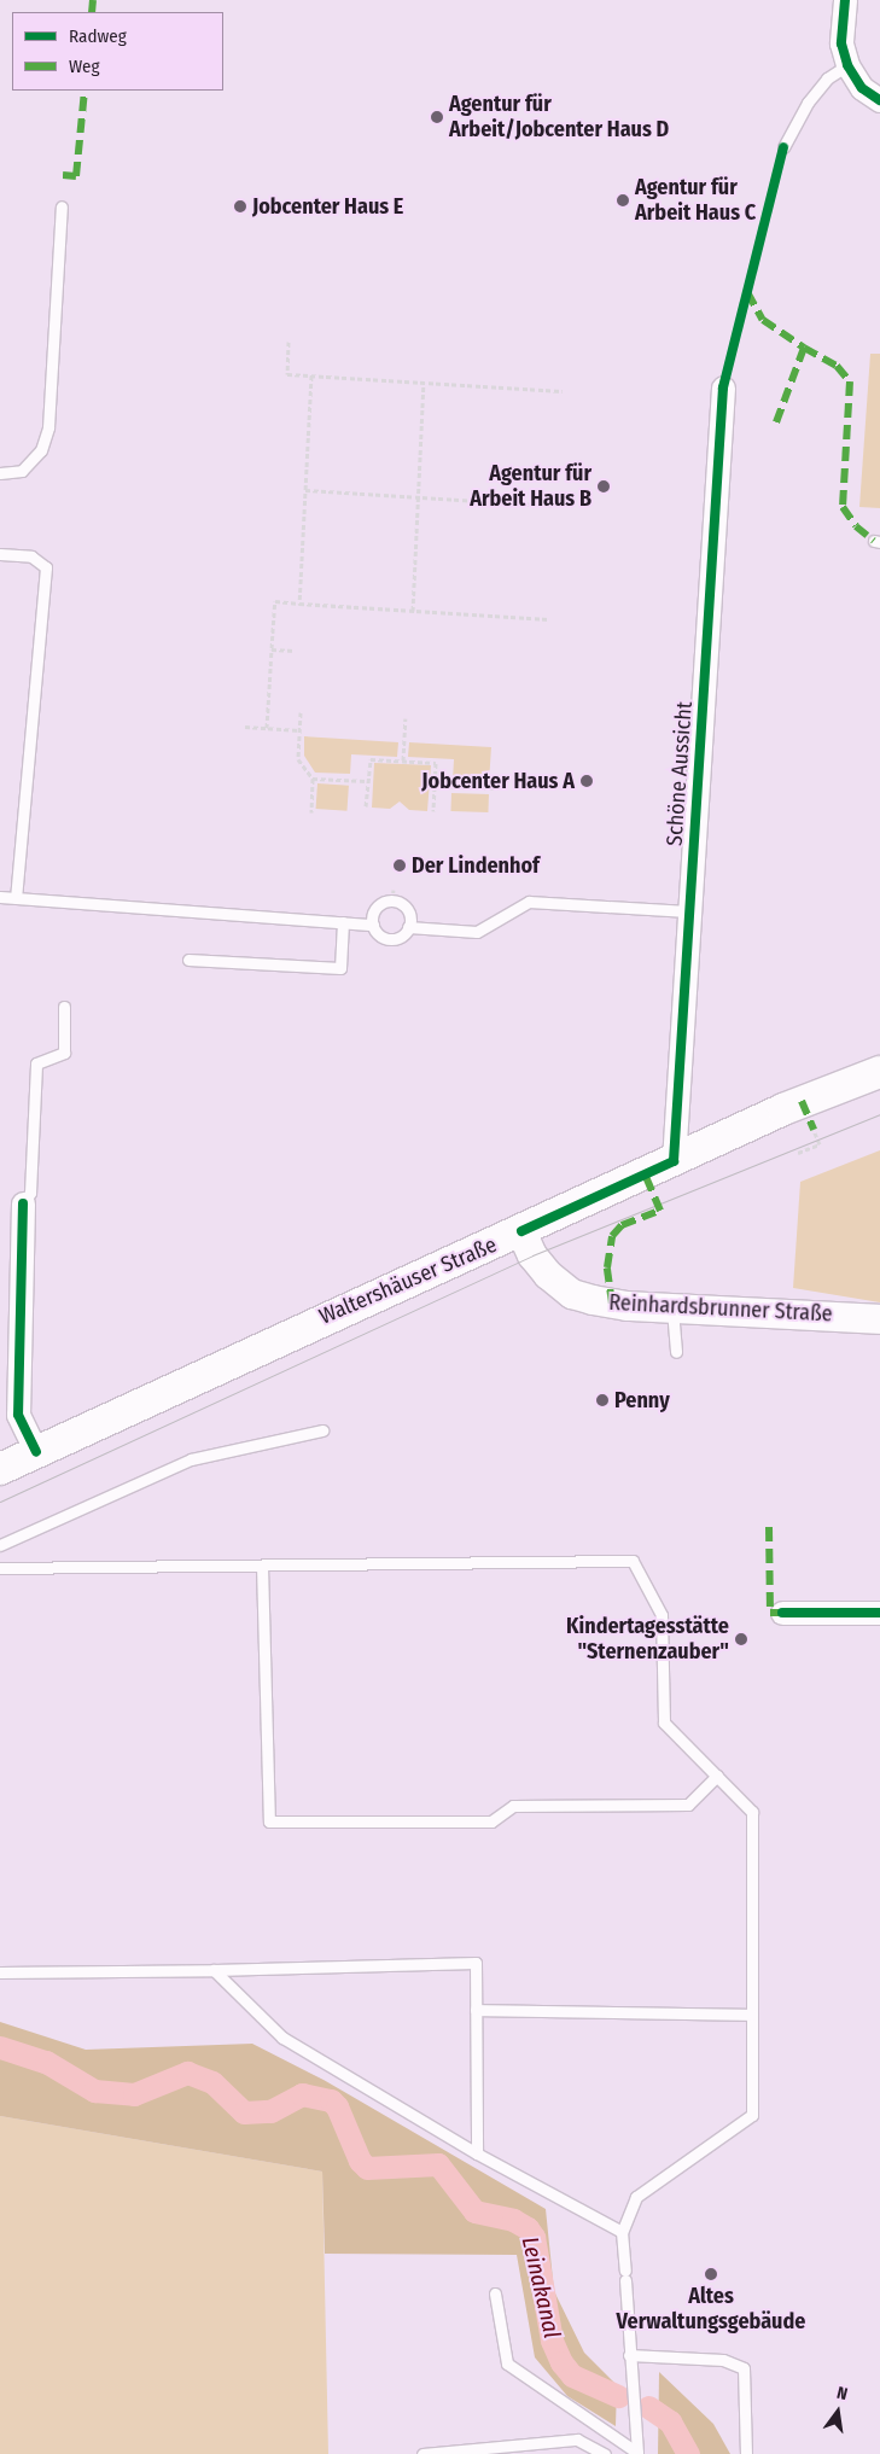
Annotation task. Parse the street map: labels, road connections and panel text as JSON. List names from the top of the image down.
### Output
{
  "streets": {
    "main road": ["Waltershäuser Straße"],
    "street": ["Schöne Aussicht", "Reinhardsbrunner Straße"]
  },
  "crossings": [
    ["Schöne Aussicht", "Waltershäuser Straße"],
    ["Waltershäuser Straße", "Reinhardsbrunner Straße"]
  ],
  "water": ["Leinakanal"],
  "places": [
    "Agentur für Arbeit/Jobcenter Haus D",
    "Agentur für Arbeit Haus C",
    "Jobcenter Haus E",
    "Agentur für Arbeit Haus B",
    "Jobcenter Haus A",
    "Der Lindenhof",
    "Penny",
    "Kindertagesstätte \"Sternenzauber\"",
    "Altes Verwaltungsgebäude"
  ],
  "legend": ["Radweg", "Weg"],
  "north": "top"
}
